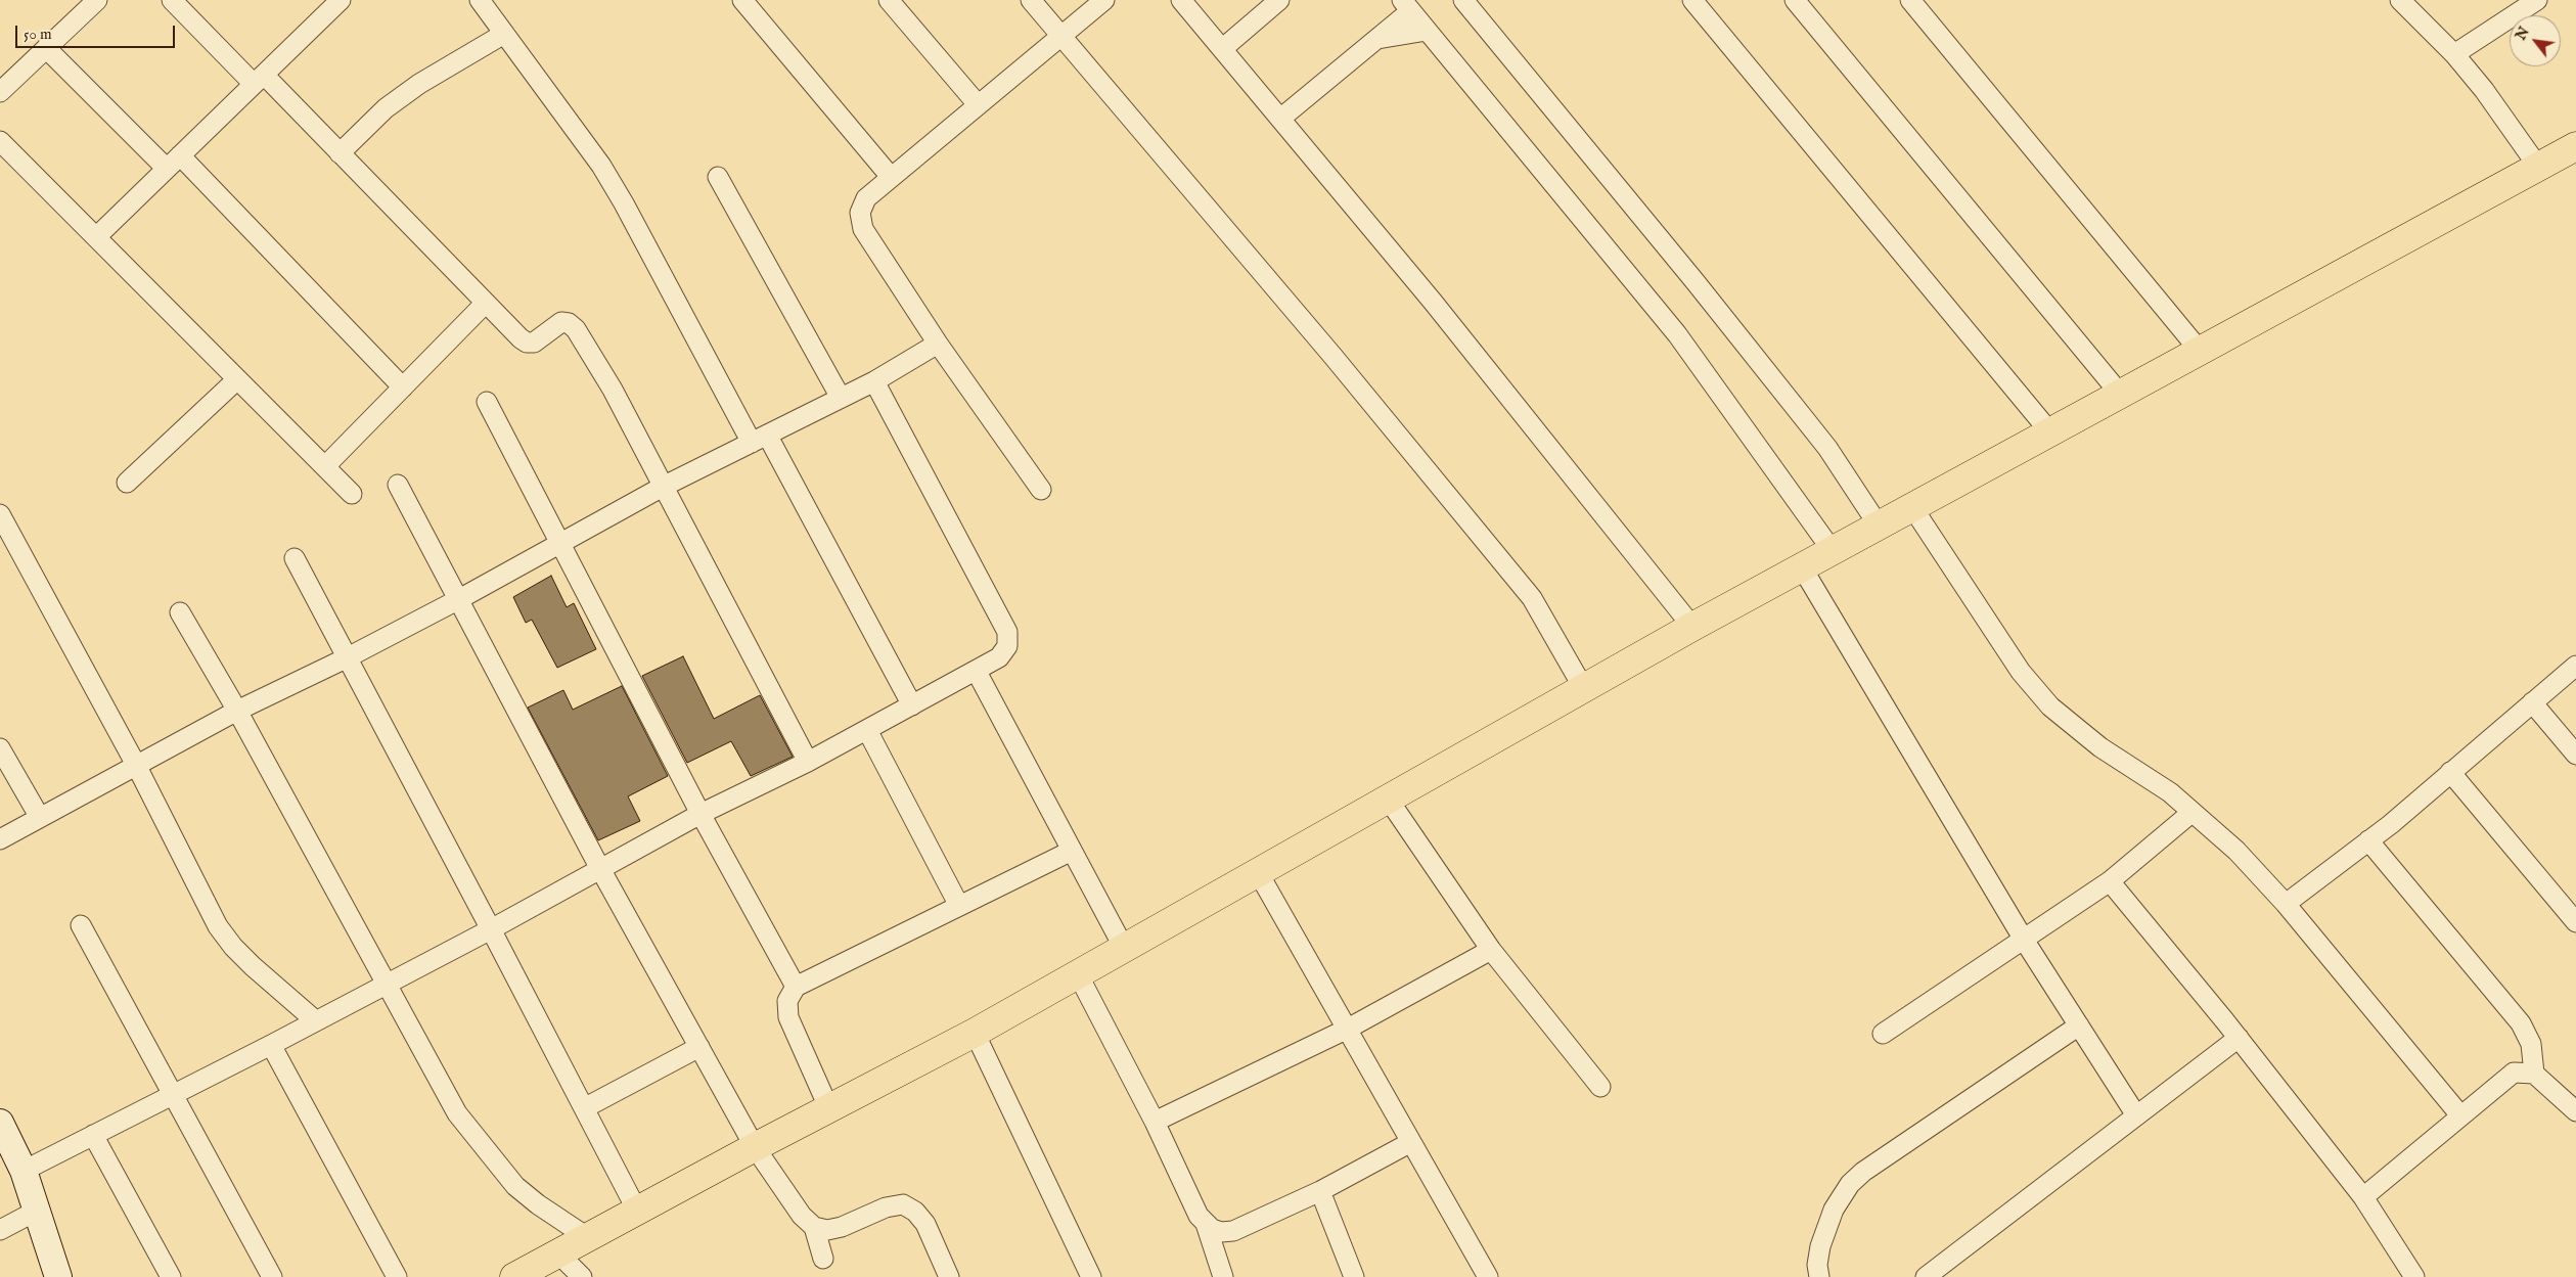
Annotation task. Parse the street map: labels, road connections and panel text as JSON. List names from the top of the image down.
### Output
{
  "scale_bar": "50 m",
  "north": "top left"
}
